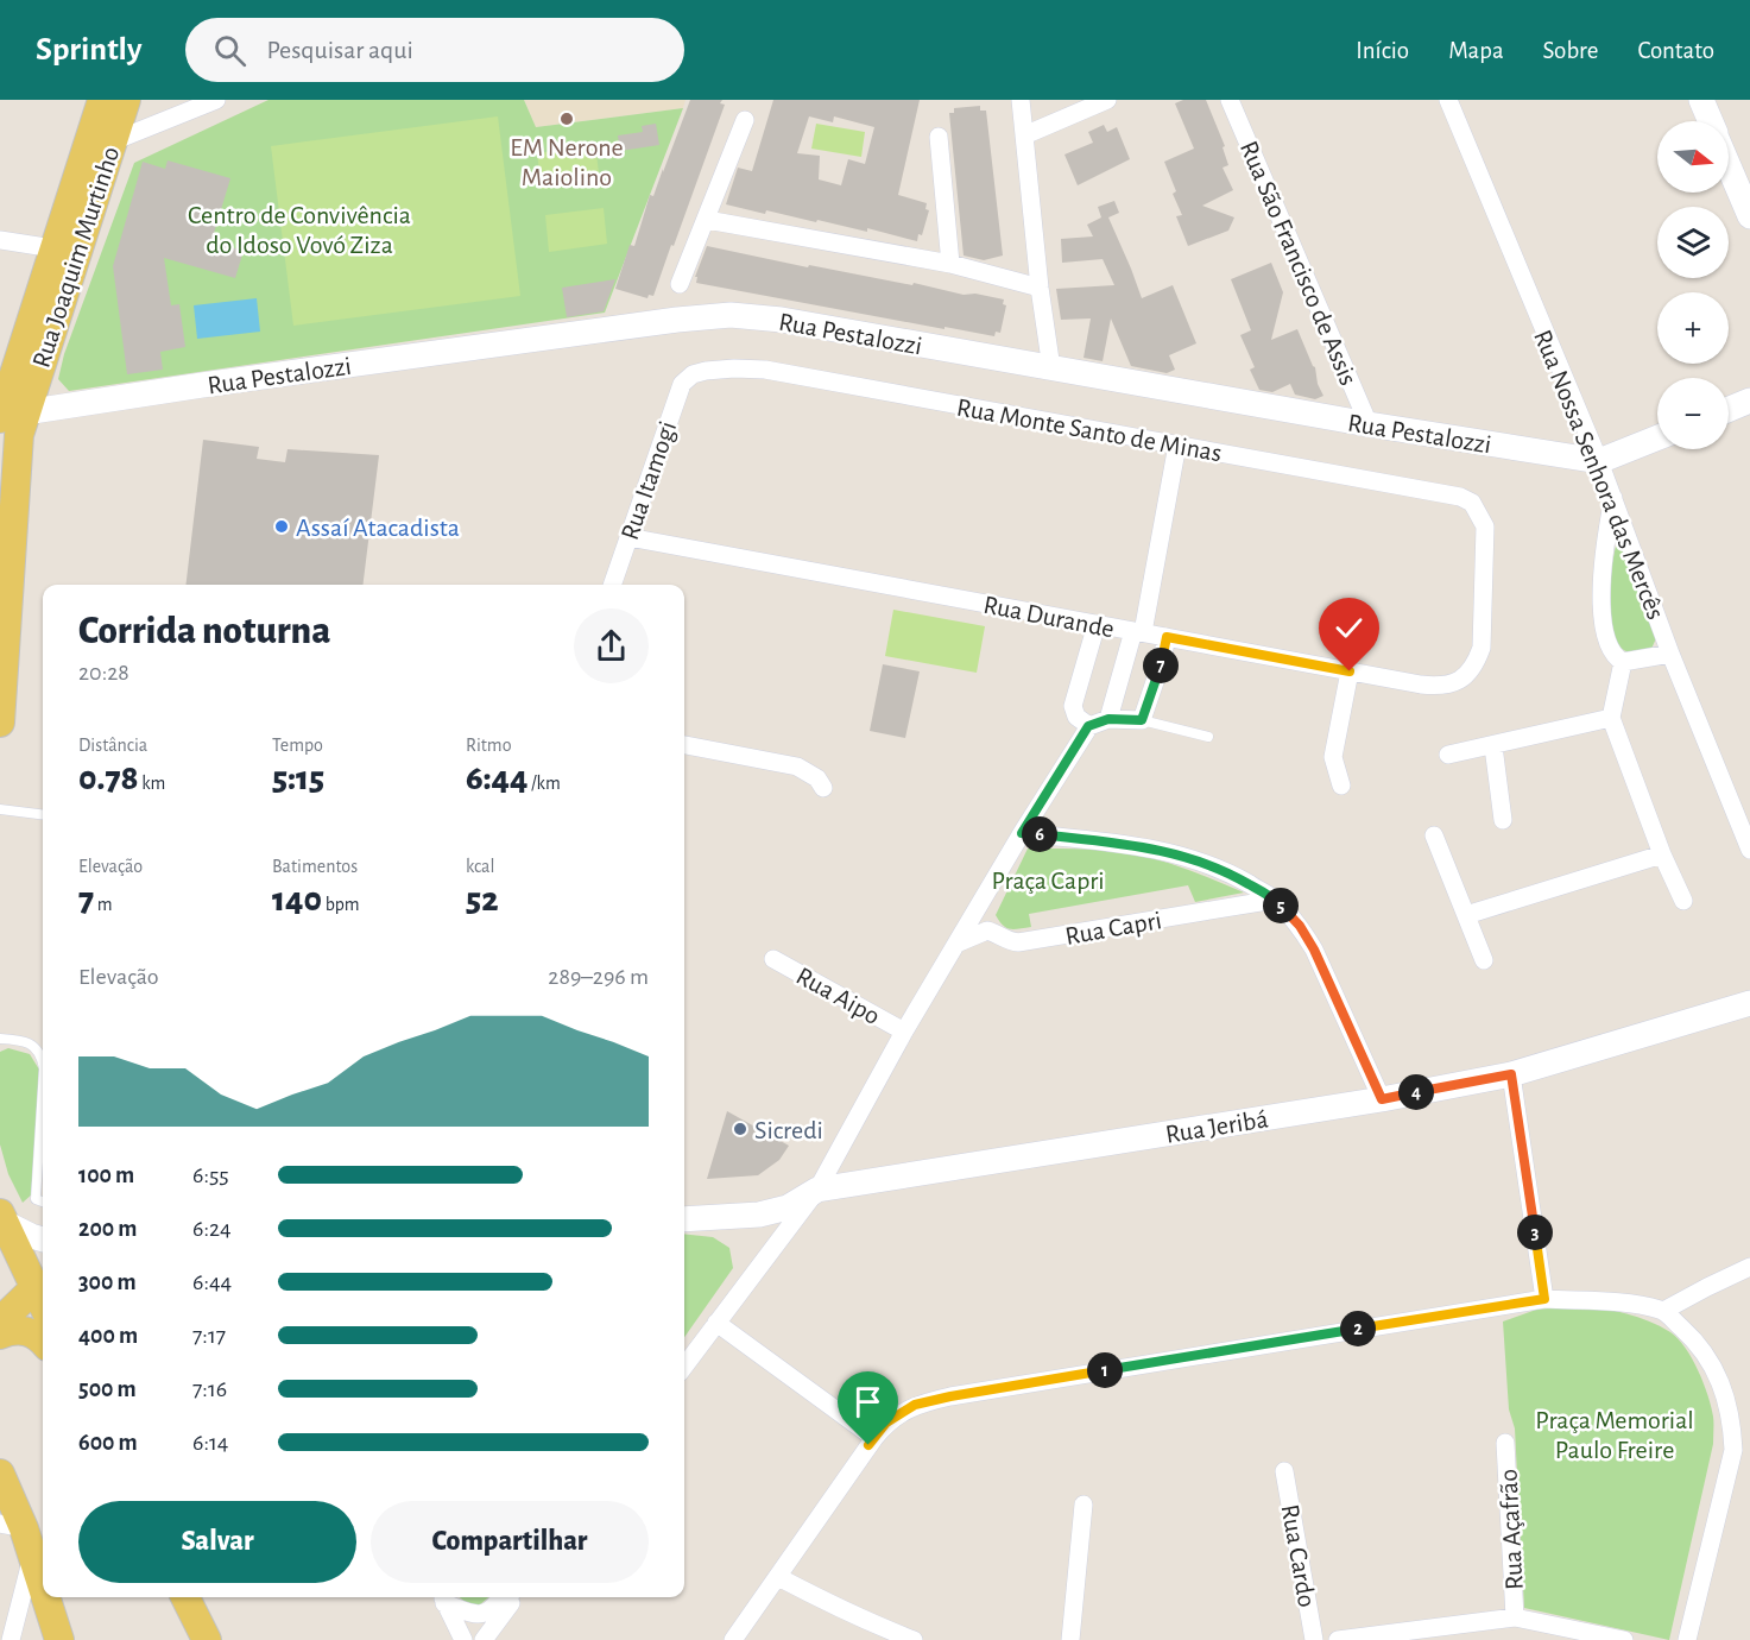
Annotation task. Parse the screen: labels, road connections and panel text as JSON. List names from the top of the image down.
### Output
{
  "streets": {
    "main road": ["Rua Joaquim Murtinho"],
    "street": [
      "Rua São Francisco de Assis",
      "Rua Pestalozzi",
      "Rua Monte Santo de Minas",
      "Rua Nossa Senhora das Mercês",
      "Rua Itamogi",
      "Rua Durande",
      "Rua Capri",
      "Rua Aipo",
      "Rua Jeribá",
      "Rua Açafrão",
      "Rua Cardo"
    ]
  },
  "crossings": [
    ["Rua Joaquim Murtinho", "Rua Pestalozzi"],
    ["Rua São Francisco de Assis", "Rua Pestalozzi"],
    ["Rua Pestalozzi", "Rua Nossa Senhora das Mercês"],
    ["Rua Monte Santo de Minas", "Rua Itamogi"],
    ["Rua Monte Santo de Minas", "Rua Durande"],
    ["Rua Itamogi", "Rua Durande"]
  ],
  "parks": ["Centro de Convivência do Idoso Vovó Ziza", "Praça Capri", "Praça Memorial Paulo Freire"],
  "places": ["EM Nerone Maiolino", "Assaí Atacadista", "Sicredi"],
  "north": "right",
  "page": {
    "header": "Sprintly",
    "search": "Pesquisar aqui",
    "nav": [
      "Início",
      "Mapa",
      "Sobre",
      "Contato"
    ],
    "map_buttons": ["+", "−"],
    "heading": ["Corrida noturna", "20:28"],
    "pins": [
      "7",
      "6",
      "5",
      "4",
      "3",
      "2",
      "1"
    ],
    "stats": [
      ["Distância", "0.78 km"],
      ["Tempo", "5:15"],
      ["Ritmo", "6:44 /km"],
      ["Elevação", "7 m"],
      ["Batimentos", "140 bpm"],
      ["kcal", "52"]
    ],
    "chart": ["Elevação", "289–296 m"],
    "list": [
      {
        "name": "100 m",
        "note": "6:55"
      },
      {
        "name": "200 m",
        "note": "6:24"
      },
      {
        "name": "300 m",
        "note": "6:44"
      },
      {
        "name": "400 m",
        "note": "7:17"
      },
      {
        "name": "500 m",
        "note": "7:16"
      },
      {
        "name": "600 m",
        "note": "6:14"
      }
    ],
    "buttons": ["Salvar", "Compartilhar"]
  }
}
